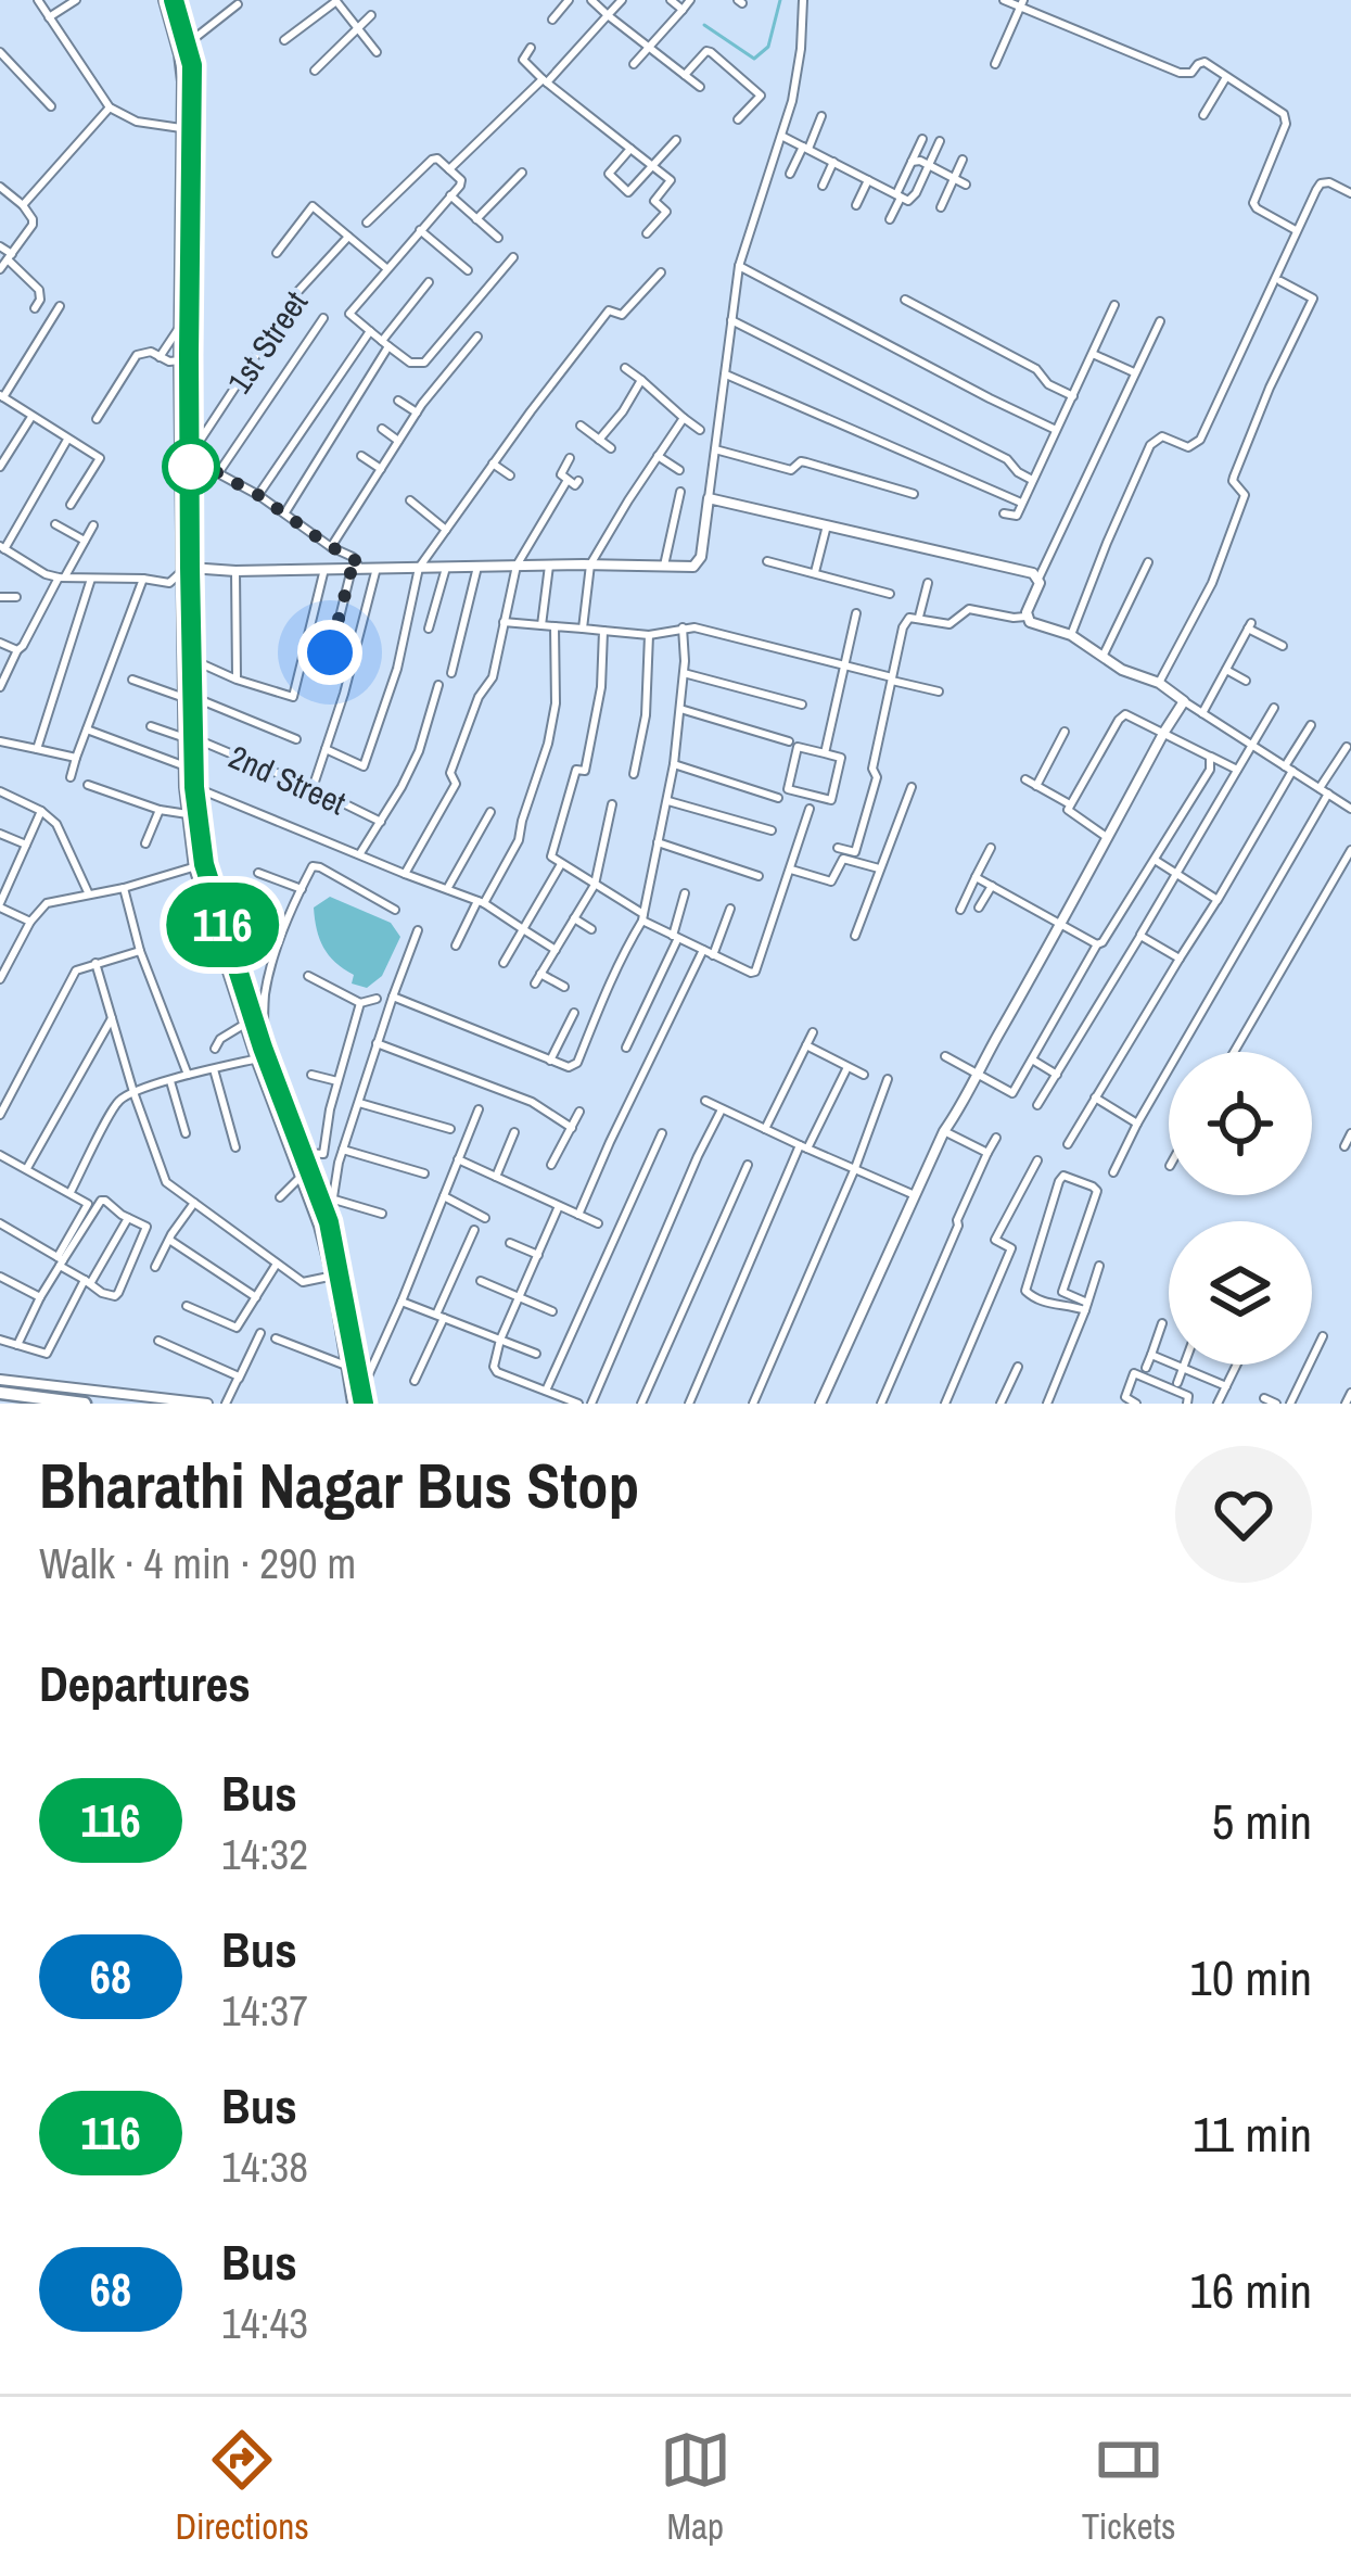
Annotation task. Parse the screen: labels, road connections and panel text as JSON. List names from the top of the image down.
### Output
{
  "streets": {
    "street": ["1st Street", "2nd Street"]
  },
  "lines": ["bus line 116"],
  "page": {
    "on_map": "116",
    "heading": [
      ["Bharathi Nagar Bus Stop", "Walk · 4 min · 290 m"],
      "Departures"
    ],
    "list": [
      {
        "mark": "116",
        "name": "Bus",
        "note": "14:32",
        "value": "5 min"
      },
      {
        "mark": "68",
        "name": "Bus",
        "note": "14:37",
        "value": "10 min"
      },
      {
        "mark": "116",
        "name": "Bus",
        "note": "14:38",
        "value": "11 min"
      },
      {
        "mark": "68",
        "name": "Bus",
        "note": "14:43",
        "value": "16 min"
      }
    ],
    "tabs": ["Directions", "Map", "Tickets"]
  }
}
